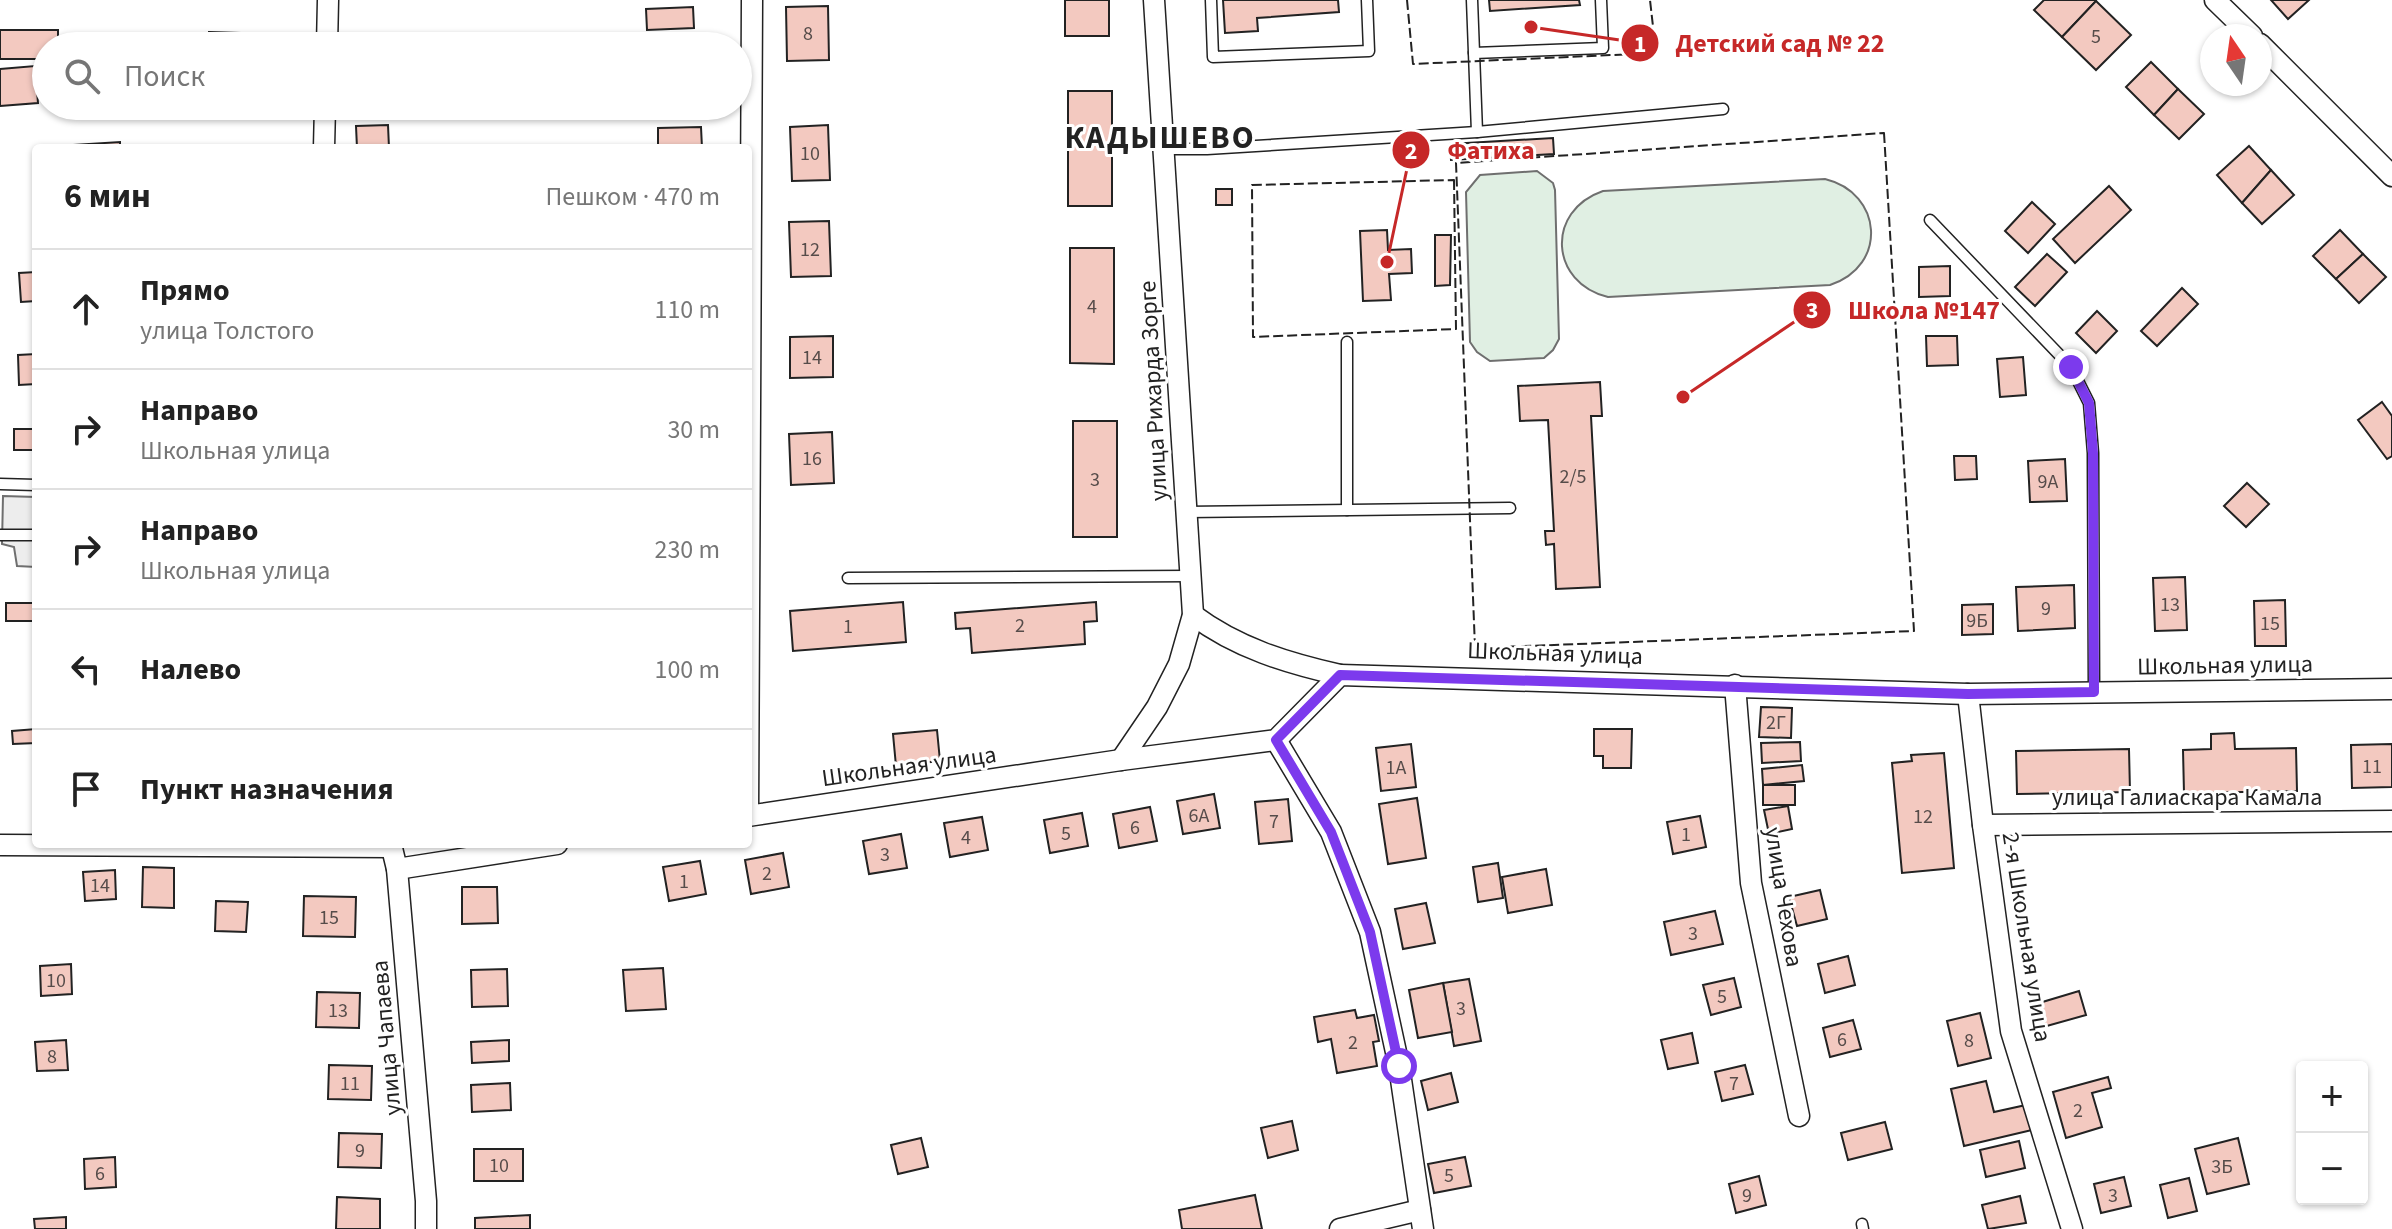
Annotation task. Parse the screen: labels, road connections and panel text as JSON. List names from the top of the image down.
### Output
{
  "streets": {
    "street": [
      "улица Рихарда Зорге",
      "Школьная улица",
      "улица Галиаскара Камала",
      "улица Чехова",
      "2-я Школьная улица",
      "улица Чапаева"
    ]
  },
  "crossings": [
    ["улица Рихарда Зорге", "Школьная улица"],
    ["Школьная улица", "улица Чехова"],
    ["Школьная улица", "2-я Школьная улица"],
    ["улица Галиаскара Камала", "2-я Школьная улица"]
  ],
  "districts": ["КАДЫШЕВО"],
  "places": ["Детский сад № 22", "Фатиха", "Школа №147"],
  "house_numbers": [
    "8",
    "5",
    "10",
    "12",
    "4",
    "14",
    "16",
    "2/5",
    "3",
    "9А",
    "13",
    "9",
    "9Б",
    "15",
    "2",
    "1",
    "2Г",
    "11",
    "1А",
    "6А",
    "12",
    "7",
    "6",
    "5",
    "1",
    "4",
    "3",
    "2",
    "1",
    "14",
    "15",
    "3",
    "10",
    "5",
    "3",
    "13",
    "6",
    "8",
    "2",
    "8",
    "11",
    "7",
    "2",
    "9",
    "10",
    "3Б",
    "6",
    "5",
    "9",
    "3"
  ],
  "north": "top",
  "page": {
    "search": "Поиск",
    "heading": ["6 мин", "Пешком · 470 m"],
    "list": [
      ["Прямо", "улица Толстого", "110 m"],
      ["Направо", "Школьная улица", "30 m"],
      ["Направо", "Школьная улица", "230 m"],
      ["Налево", "100 m"],
      "Пункт назначения"
    ],
    "map_buttons": ["+", "−"]
  }
}
